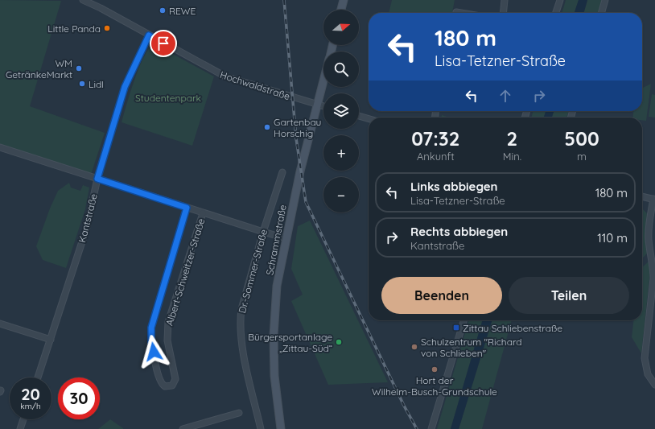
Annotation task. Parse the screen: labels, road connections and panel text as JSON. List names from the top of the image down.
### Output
{
  "streets": {
    "main road": ["Schrammstraße"],
    "street": [
      "Hochwaldstraße",
      "Kantstraße",
      "Dr.-Sommer-Straße",
      "Albert-Schweitzer-Straße"
    ]
  },
  "crossings": [
    ["Hochwaldstraße", "Kantstraße"],
    ["Hochwaldstraße", "Schrammstraße"]
  ],
  "parks": ["Studentenpark"],
  "places": {
    "other": [
      "REWE",
      "Little Panda",
      "WM GetränkeMarkt",
      "Lidl",
      "Gartenbau Horschig",
      "Bürgersportanlage „Zittau-Süd“",
      "Schulzentrum \"Richard von Schlieben\"",
      "Hort der Wilhelm-Busch-Grundschule"
    ],
    "transit": ["Zittau Schliebenstraße"]
  },
  "north": "right",
  "page": {
    "map_buttons": ["+", "−"],
    "turn": ["180 m", "Lisa-Tetzner-Straße"],
    "eta": [
      "07:32",
      "Ankunft",
      "2",
      "Min.",
      "500",
      "m"
    ],
    "list": [
      {
        "name": "Links abbiegen",
        "note": "Lisa-Tetzner-Straße",
        "value": "180 m"
      },
      {
        "name": "Rechts abbiegen",
        "note": "Kantstraße",
        "value": "110 m"
      }
    ],
    "buttons": ["Beenden", "Teilen"],
    "speed": "20 km/h",
    "limit": "30"
  }
}
